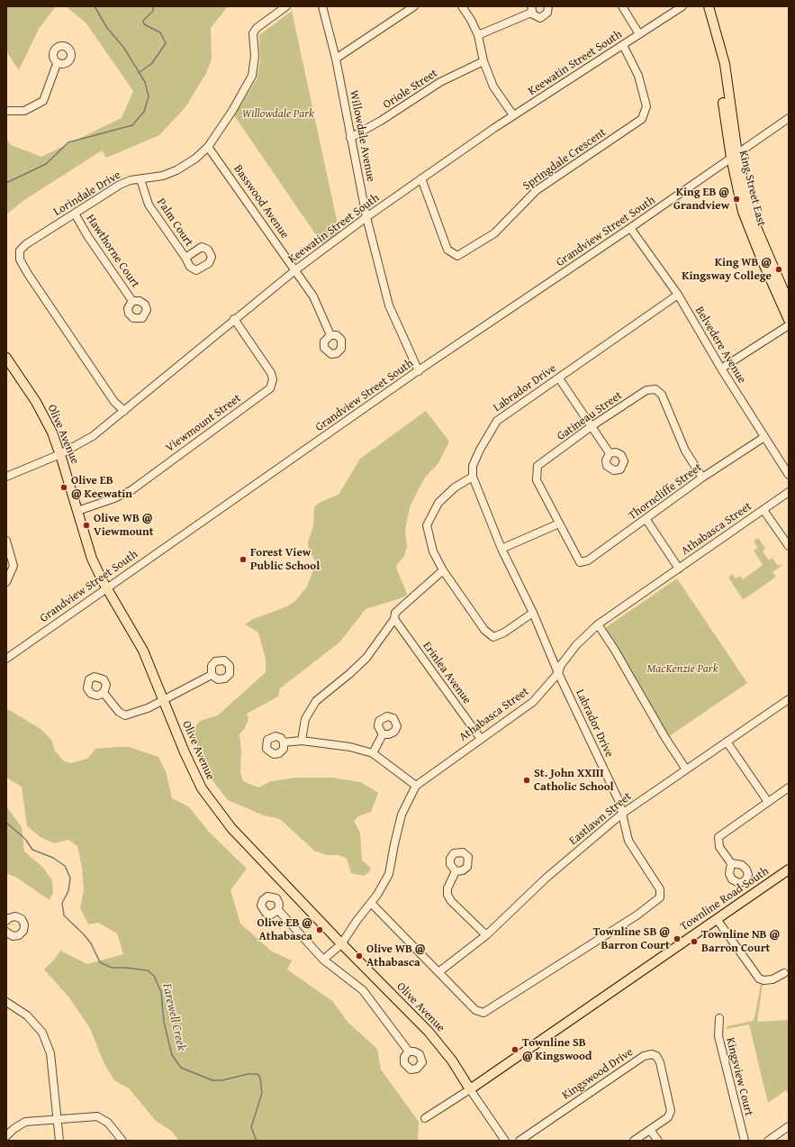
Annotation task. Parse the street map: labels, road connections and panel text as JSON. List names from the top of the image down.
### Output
{
  "streets": {
    "main road": ["King Street East", "Olive Avenue", "Townline Road South"],
    "street": [
      "Keewatin Street South",
      "Oriole Street",
      "Willowdale Avenue",
      "Springdale Crescent",
      "Lorindale Drive",
      "Basswood Avenue",
      "Palm Court",
      "Grandview Street South",
      "Hawthorne Court",
      "Belvedere Avenue",
      "Labrador Drive",
      "Gatineau Street",
      "Viewmount Street",
      "Thorncliffe Street",
      "Athabasca Street",
      "Erinlea Avenue",
      "Eastlawn Street",
      "Kingswood Drive",
      "Kingsview Court"
    ]
  },
  "crossings": [
    ["Keewatin Street South", "Willowdale Avenue"],
    ["Keewatin Street South", "Springdale Crescent"],
    ["Keewatin Street South", "Lorindale Drive"],
    ["Keewatin Street South", "Basswood Avenue"],
    ["Keewatin Street South", "Viewmount Street"],
    ["Keewatin Street South", "Olive Avenue"],
    ["Oriole Street", "Willowdale Avenue"],
    ["Willowdale Avenue", "Grandview Street South"],
    ["King Street East", "Grandview Street South"],
    ["Lorindale Drive", "Basswood Avenue"],
    ["Lorindale Drive", "Palm Court"],
    ["Lorindale Drive", "Hawthorne Court"],
    ["Grandview Street South", "Belvedere Avenue"],
    ["Grandview Street South", "Olive Avenue"],
    ["Belvedere Avenue", "Labrador Drive"],
    ["Belvedere Avenue", "Thorncliffe Street"],
    ["Labrador Drive", "Athabasca Street"],
    ["Labrador Drive", "Eastlawn Street"],
    ["Gatineau Street", "Thorncliffe Street"],
    ["Viewmount Street", "Olive Avenue"],
    ["Olive Avenue", "Athabasca Street"],
    ["Olive Avenue", "Townline Road South"],
    ["Athabasca Street", "Erinlea Avenue"]
  ],
  "water": ["Farewell Creek"],
  "parks": ["Willowdale Park", "MacKenzie Park"],
  "places": [
    "King EB @ Grandview",
    "King WB @ Kingsway College",
    "Olive EB @ Keewatin",
    "Olive WB @ Viewmount",
    "Forest View Public School",
    "St. John XXIII Catholic School",
    "Olive EB @ Athabasca",
    "Townline SB @ Barron Court",
    "Townline NB @ Barron Court",
    "Olive WB @ Athabasca",
    "Townline SB @ Kingswood"
  ]
}
